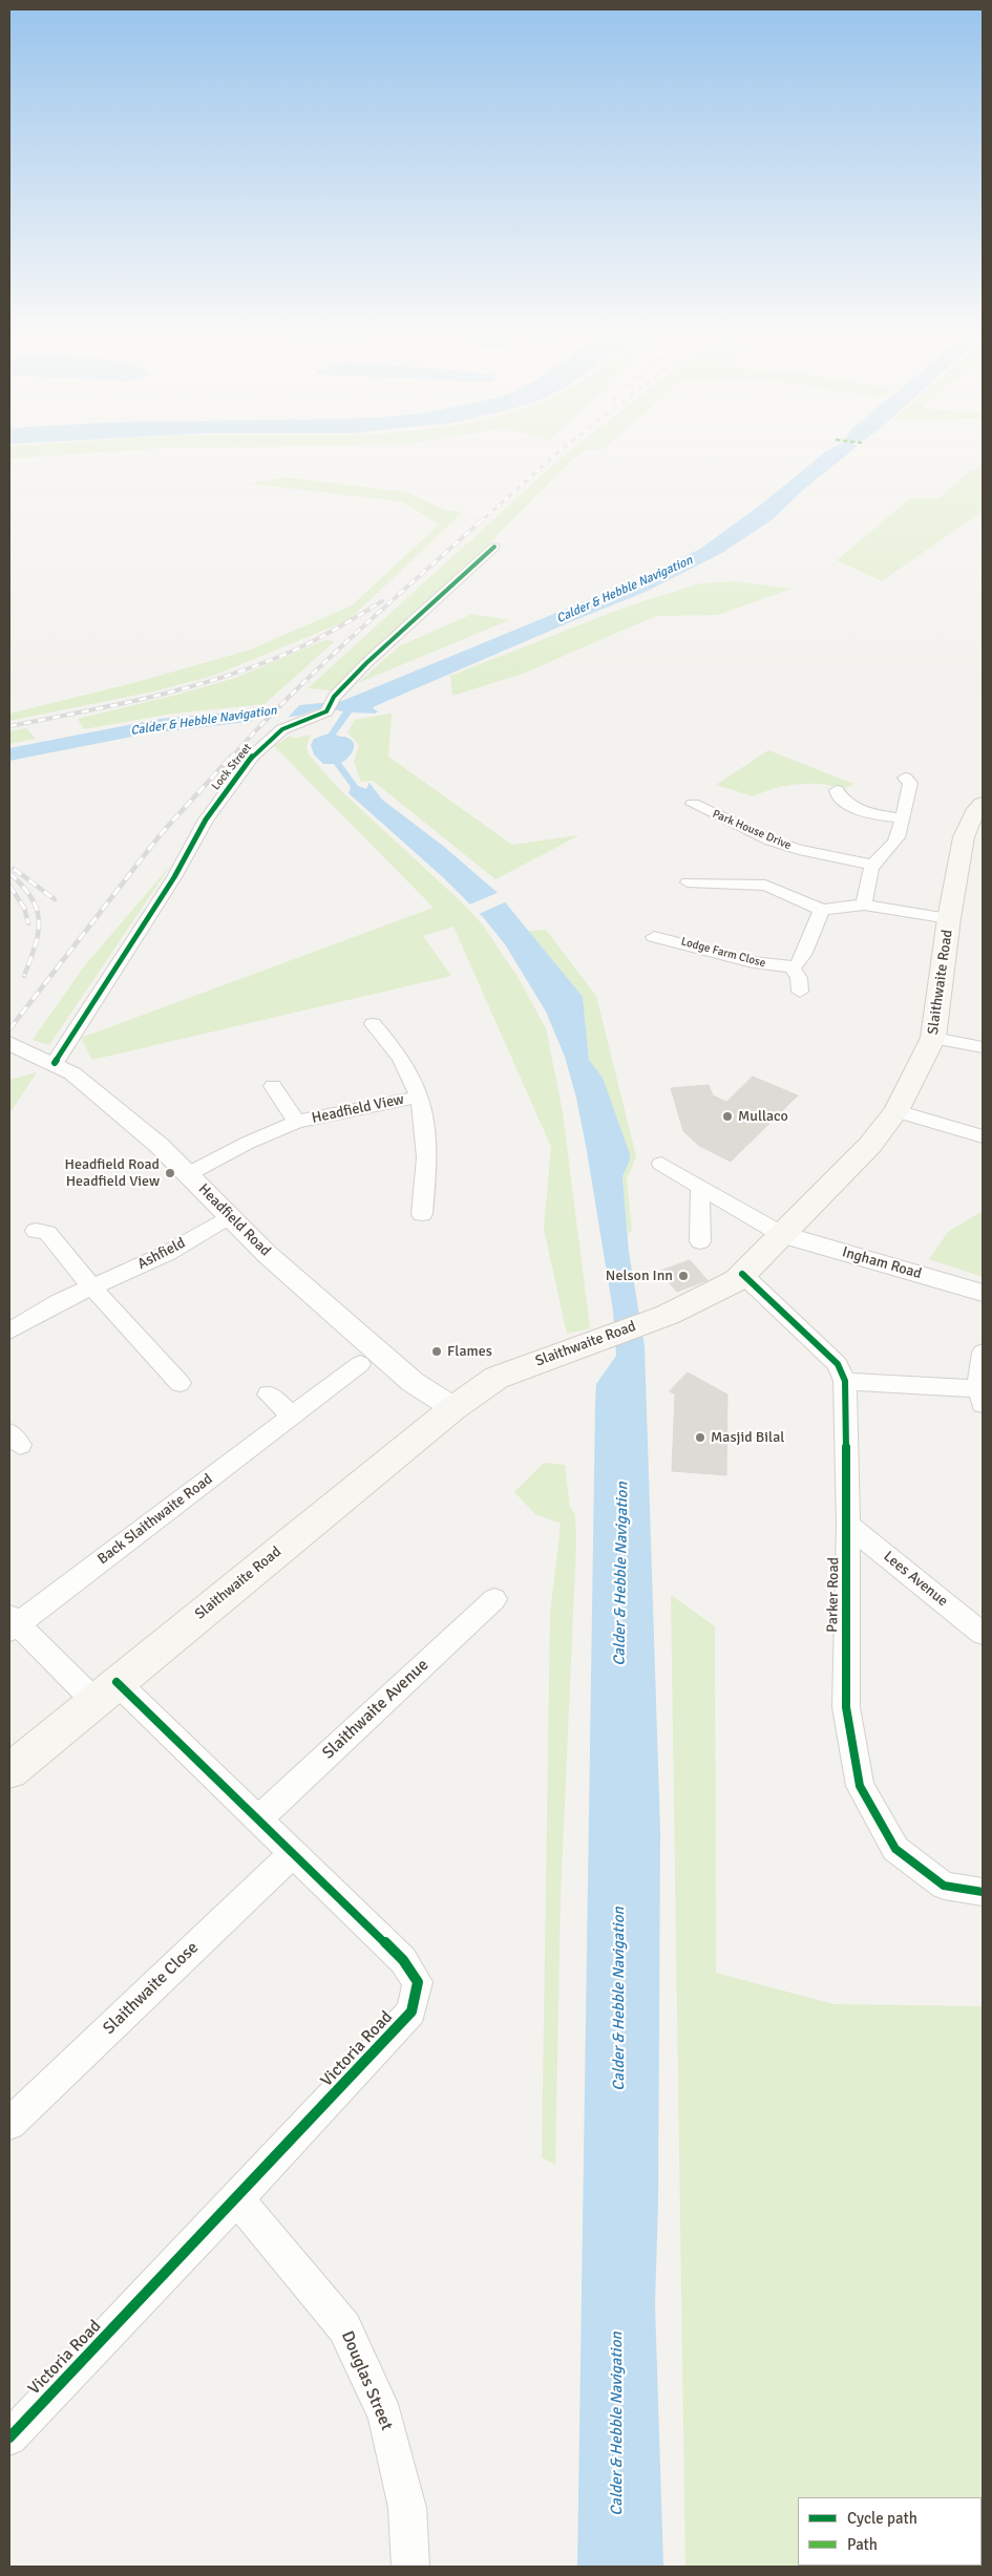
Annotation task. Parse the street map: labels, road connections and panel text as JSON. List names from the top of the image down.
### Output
{
  "streets": {
    "main road": ["Slaithwaite Road"],
    "street": [
      "Lock Street",
      "Park House Drive",
      "Lodge Farm Close",
      "Headfield View",
      "Headfield Road",
      "Ashfield",
      "Ingham Road",
      "Back Slaithwaite Road",
      "Lees Avenue",
      "Parker Road",
      "Slaithwaite Avenue",
      "Slaithwaite Close",
      "Victoria Road",
      "Douglas Street"
    ]
  },
  "crossings": [
    ["Lock Street", "Headfield Road"],
    ["Slaithwaite Road", "Headfield Road"],
    ["Slaithwaite Road", "Ingham Road"],
    ["Slaithwaite Road", "Parker Road"],
    ["Slaithwaite Road", "Victoria Road"],
    ["Headfield View", "Headfield Road"],
    ["Headfield Road", "Ashfield"],
    ["Back Slaithwaite Road", "Victoria Road"],
    ["Lees Avenue", "Parker Road"],
    ["Slaithwaite Avenue", "Victoria Road"],
    ["Slaithwaite Close", "Victoria Road"],
    ["Victoria Road", "Douglas Street"]
  ],
  "water": ["Calder & Hebble Navigation"],
  "places": [
    "Mullaco",
    "Headfield Road Headfield View",
    "Nelson Inn",
    "Flames",
    "Masjid Bilal"
  ],
  "legend": ["Cycle path", "Path"]
}
